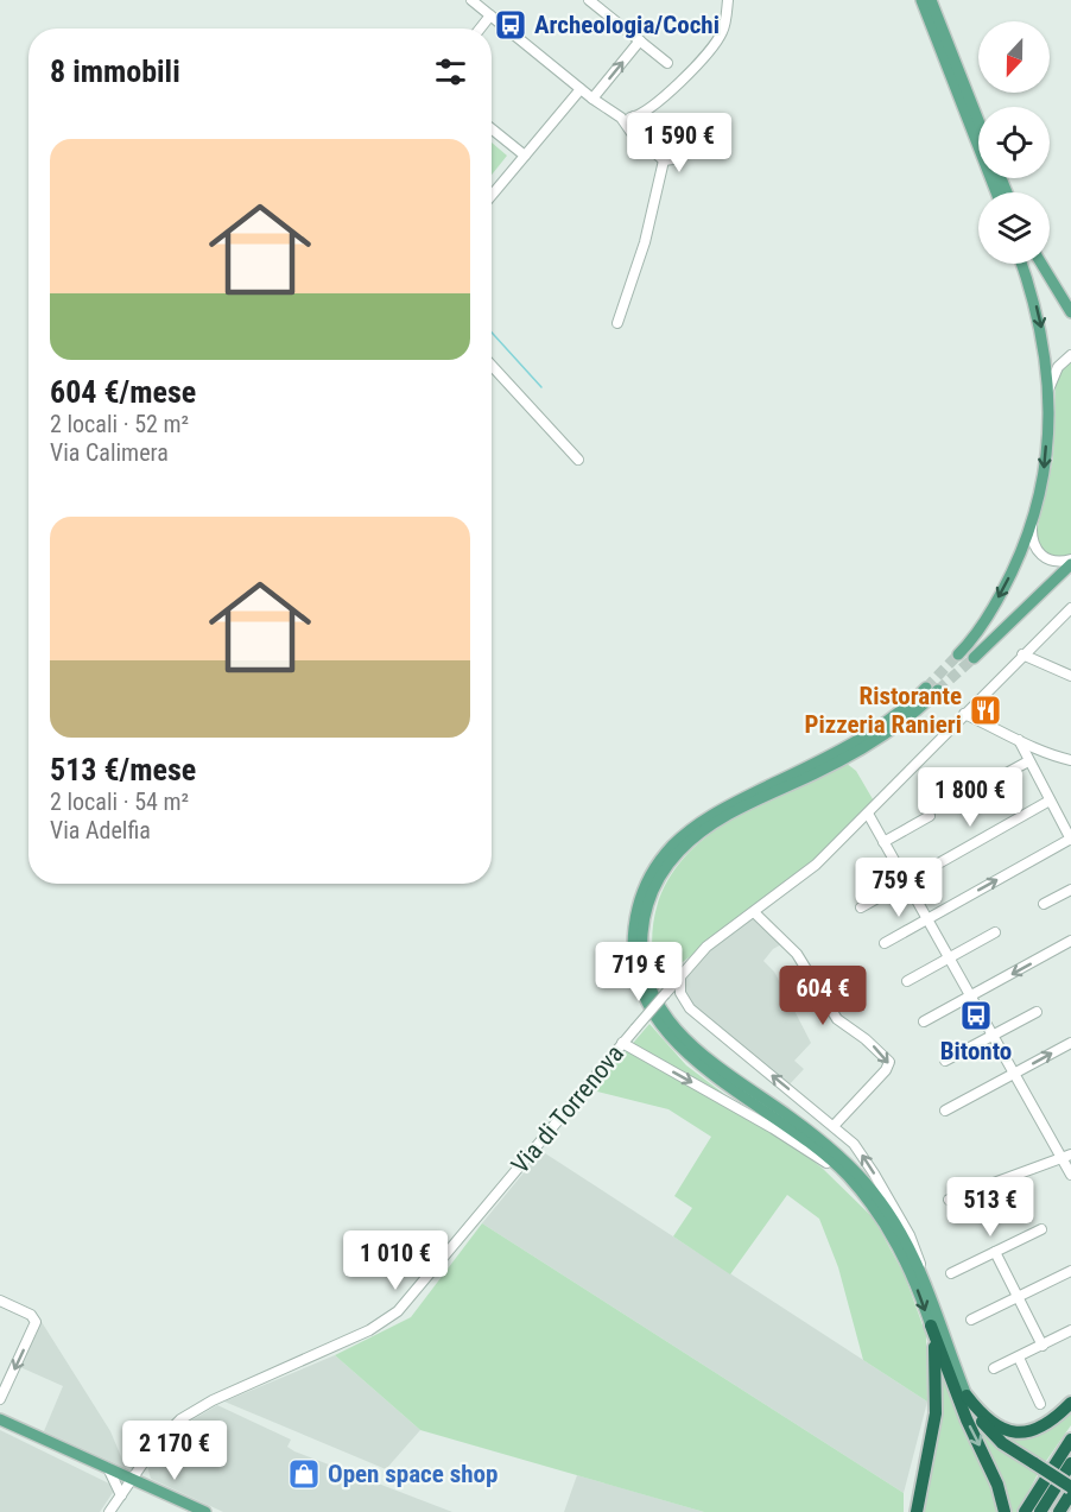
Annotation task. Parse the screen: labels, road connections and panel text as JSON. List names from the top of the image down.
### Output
{
  "streets": {
    "street": ["Via di Torrenova"]
  },
  "places": {
    "bus stop": ["Archeologia/Cochi", "Bitonto"],
    "restaurant": ["Ristorante Pizzeria Ranieri"],
    "shop": ["Open space shop"]
  },
  "north": "bottom",
  "page": {
    "heading": "8 immobili",
    "price": [
      "1 590 €",
      "1 800 €",
      "759 €",
      "719 €",
      "604 €",
      "513 €",
      "1 010 €",
      "2 170 €"
    ],
    "list": [
      {
        "name": "604 €/mese",
        "note": "2 locali · 52 m² · Via Calimera"
      },
      {
        "name": "513 €/mese",
        "note": "2 locali · 54 m² · Via Adelfia"
      }
    ]
  }
}
